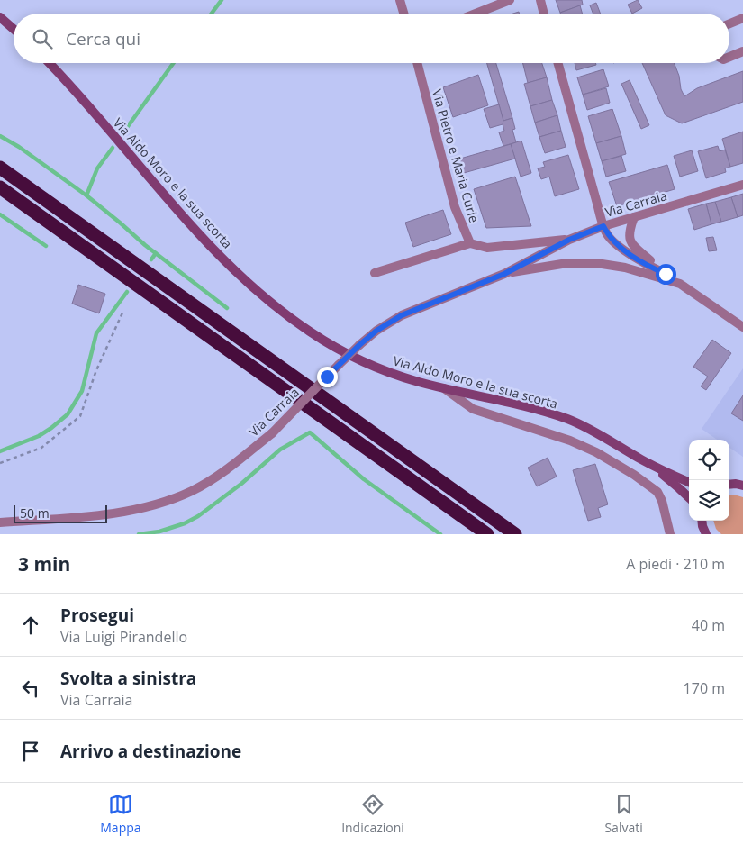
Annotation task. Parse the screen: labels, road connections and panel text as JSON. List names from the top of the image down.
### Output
{
  "streets": {
    "main road": ["Via Aldo Moro e la sua scorta"],
    "street": ["Via Pietro e Maria Curie", "Via Carraia"]
  },
  "scale_bar": "50 m",
  "page": {
    "search": "Cerca qui",
    "scale": "50 m",
    "heading": ["3 min", "A piedi · 210 m"],
    "list": [
      ["Prosegui", "Via Luigi Pirandello", "40 m"],
      ["Svolta a sinistra", "Via Carraia", "170 m"],
      "Arrivo a destinazione"
    ],
    "nav": ["Mappa", "Indicazioni", "Salvati"]
  }
}
